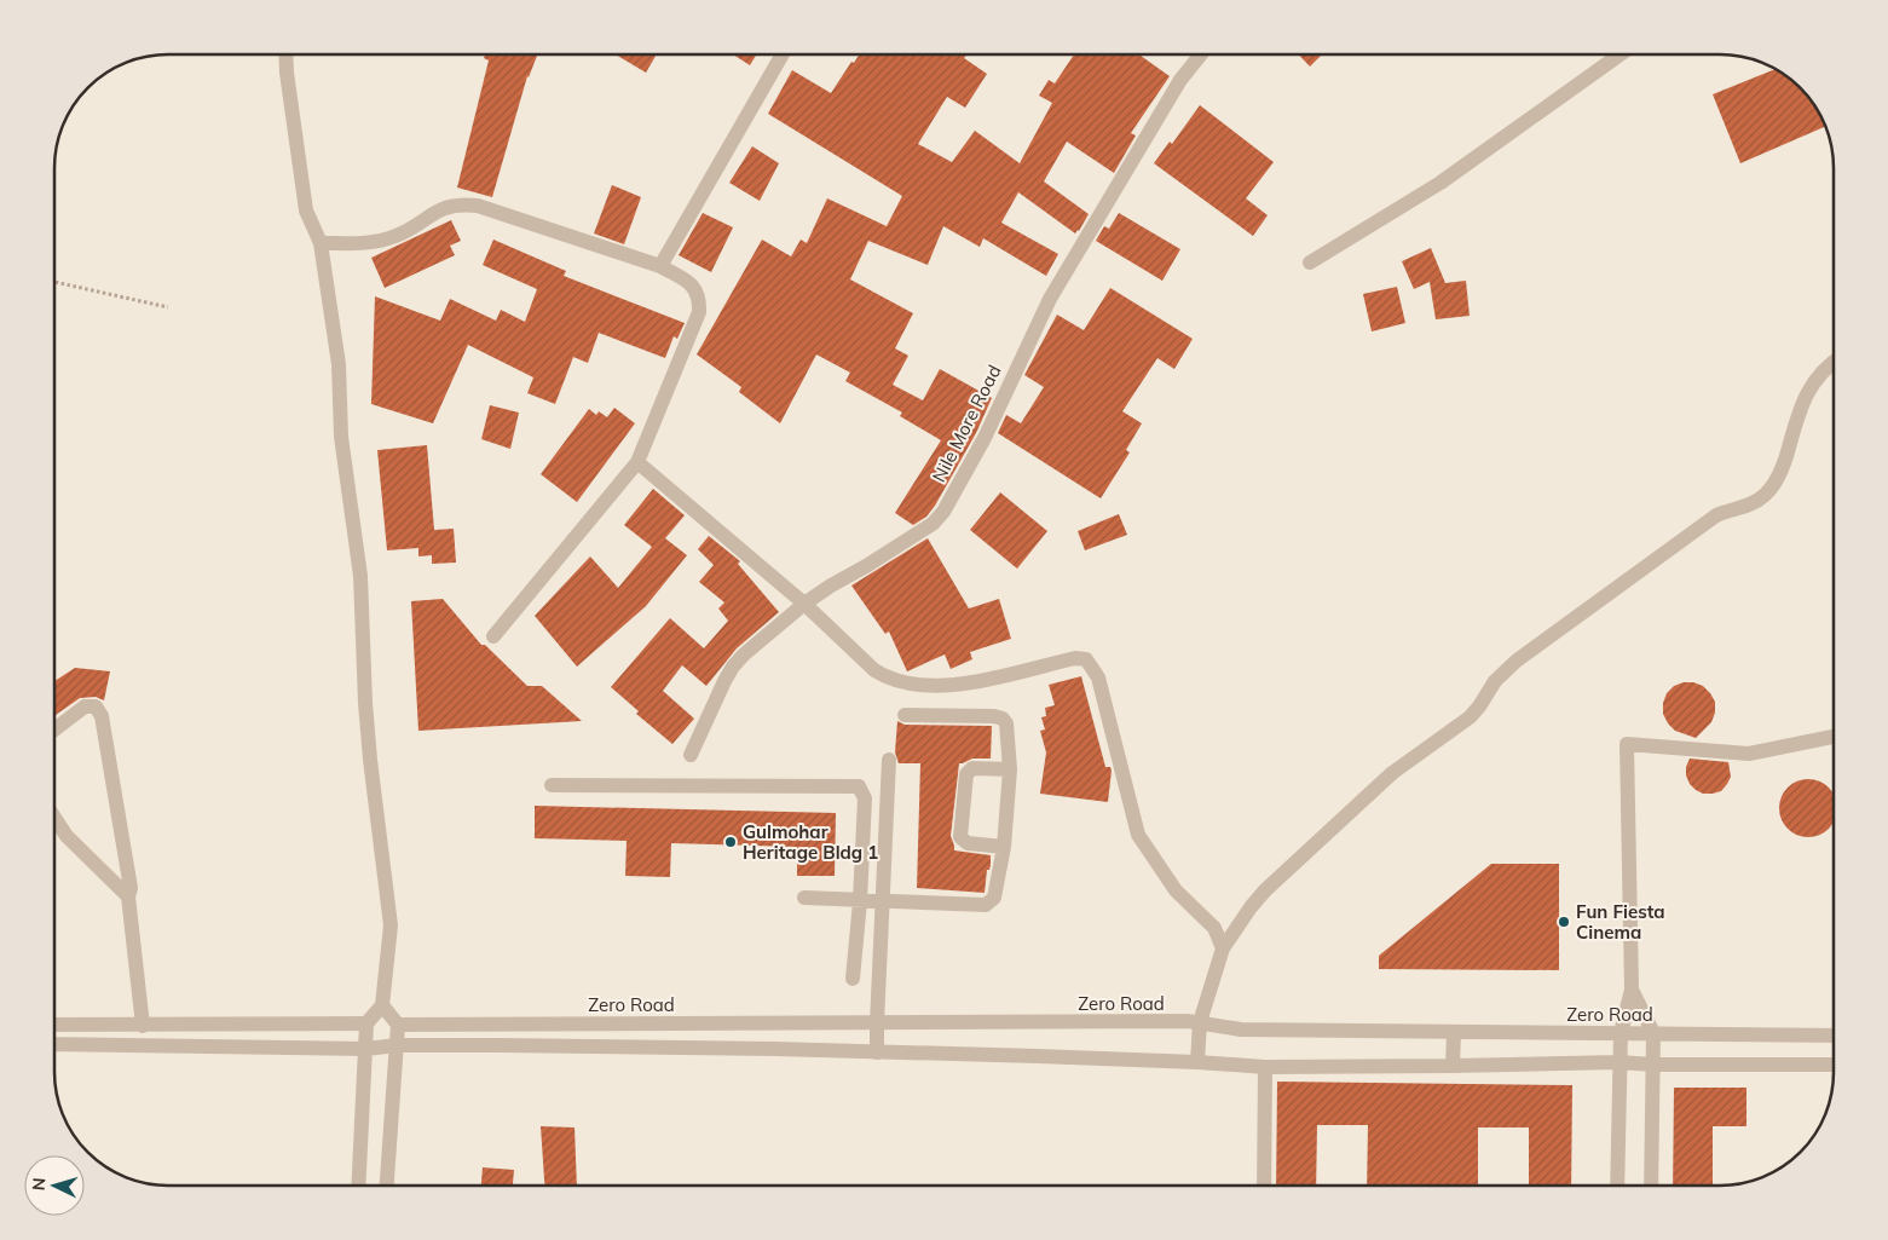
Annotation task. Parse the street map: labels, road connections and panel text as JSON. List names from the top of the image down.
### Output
{
  "streets": {
    "street": ["Nile More Road", "Zero Road"]
  },
  "places": ["Gulmohar Heritage Bldg 1", "Fun Fiesta Cinema"],
  "north": "left"
}
